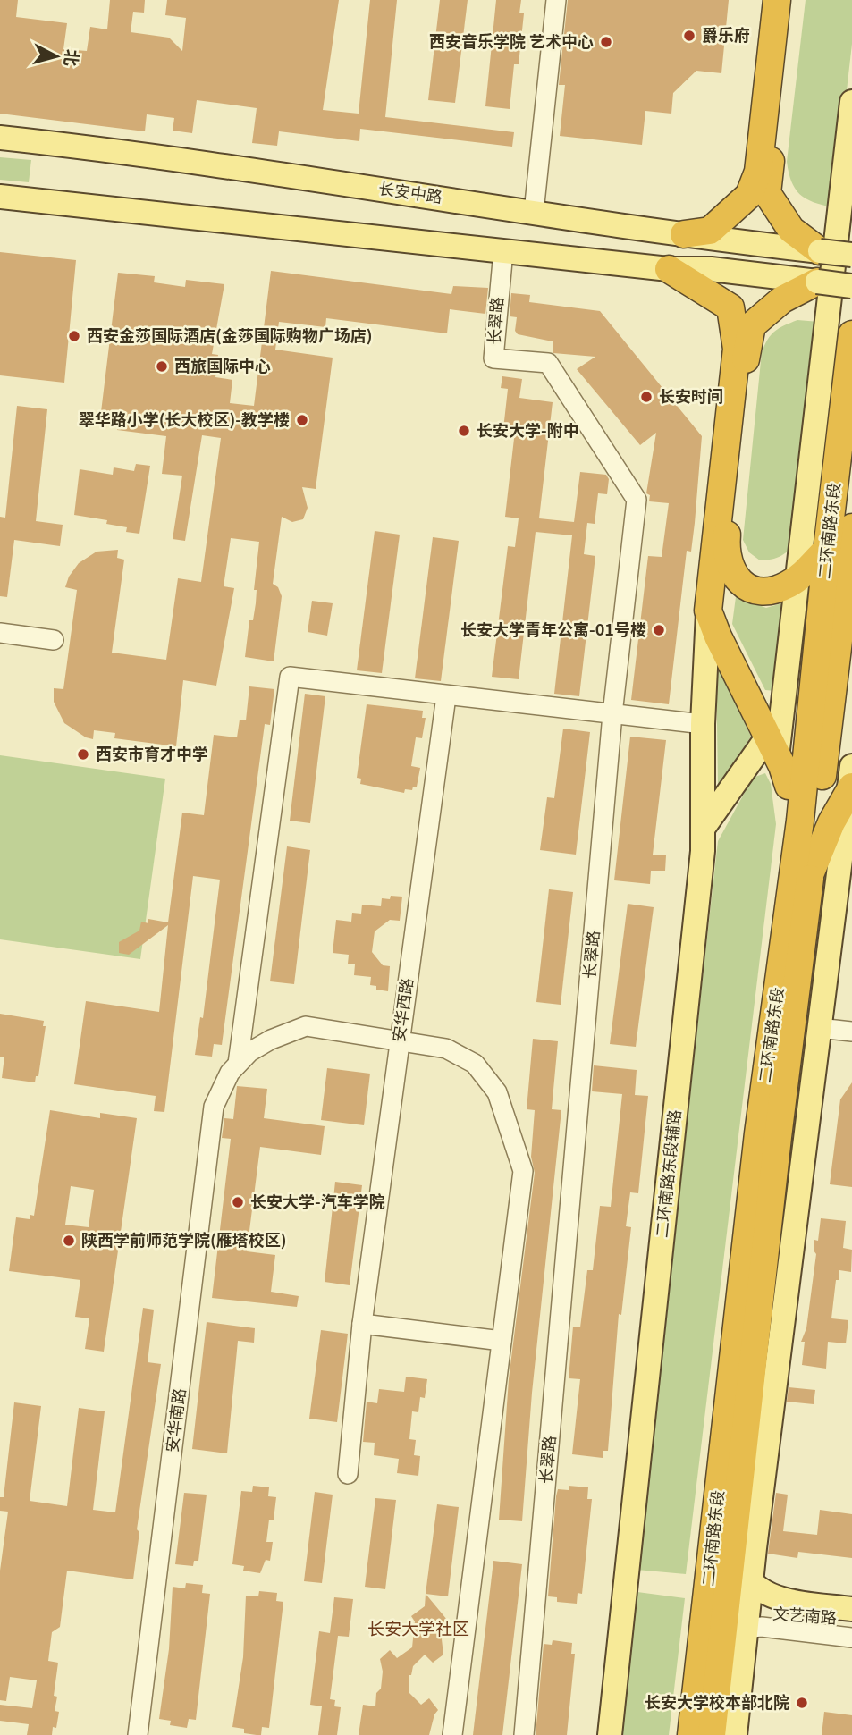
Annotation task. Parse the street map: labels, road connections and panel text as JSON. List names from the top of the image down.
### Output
{
  "streets": {
    "highway": ["二环南路东段"],
    "main road": ["长安中路", "二环南路东段辅路", "文艺南路"],
    "street": ["长翠路", "安华西路", "安华南路"]
  },
  "crossings": [
    ["二环南路东段", "文艺南路"]
  ],
  "districts": ["长安大学社区"],
  "places": [
    "爵乐府",
    "西安音乐学院 艺术中心",
    "西安金莎国际酒店(金莎国际购物广场店)",
    "西旅国际中心",
    "长安时间",
    "翠华路小学(长大校区)-教学楼",
    "长安大学-附中",
    "长安大学青年公寓-01号楼",
    "西安市育才中学",
    "长安大学-汽车学院",
    "陕西学前师范学院(雁塔校区)",
    "长安大学校本部北院"
  ],
  "north": "right"
}
